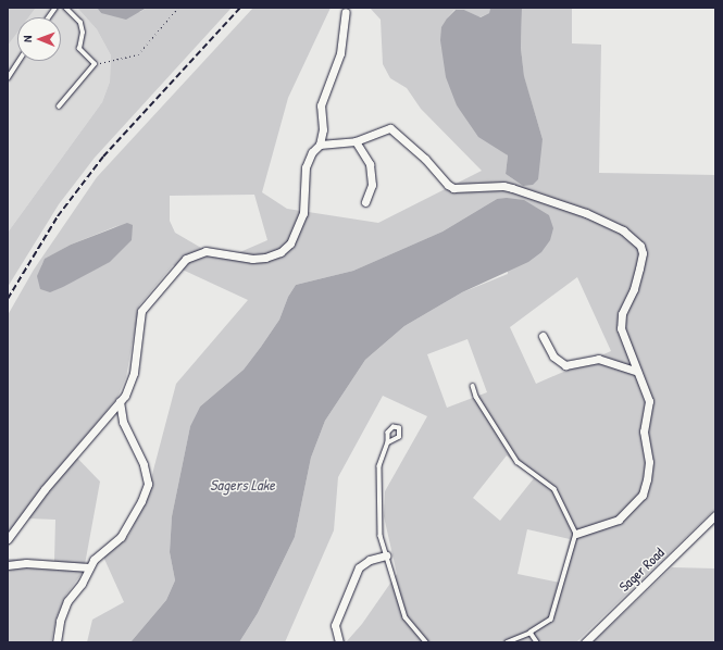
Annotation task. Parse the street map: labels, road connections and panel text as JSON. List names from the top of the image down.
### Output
{
  "streets": {
    "street": ["Sager Road"]
  },
  "water": ["Sagers Lake"],
  "north": "left"
}
